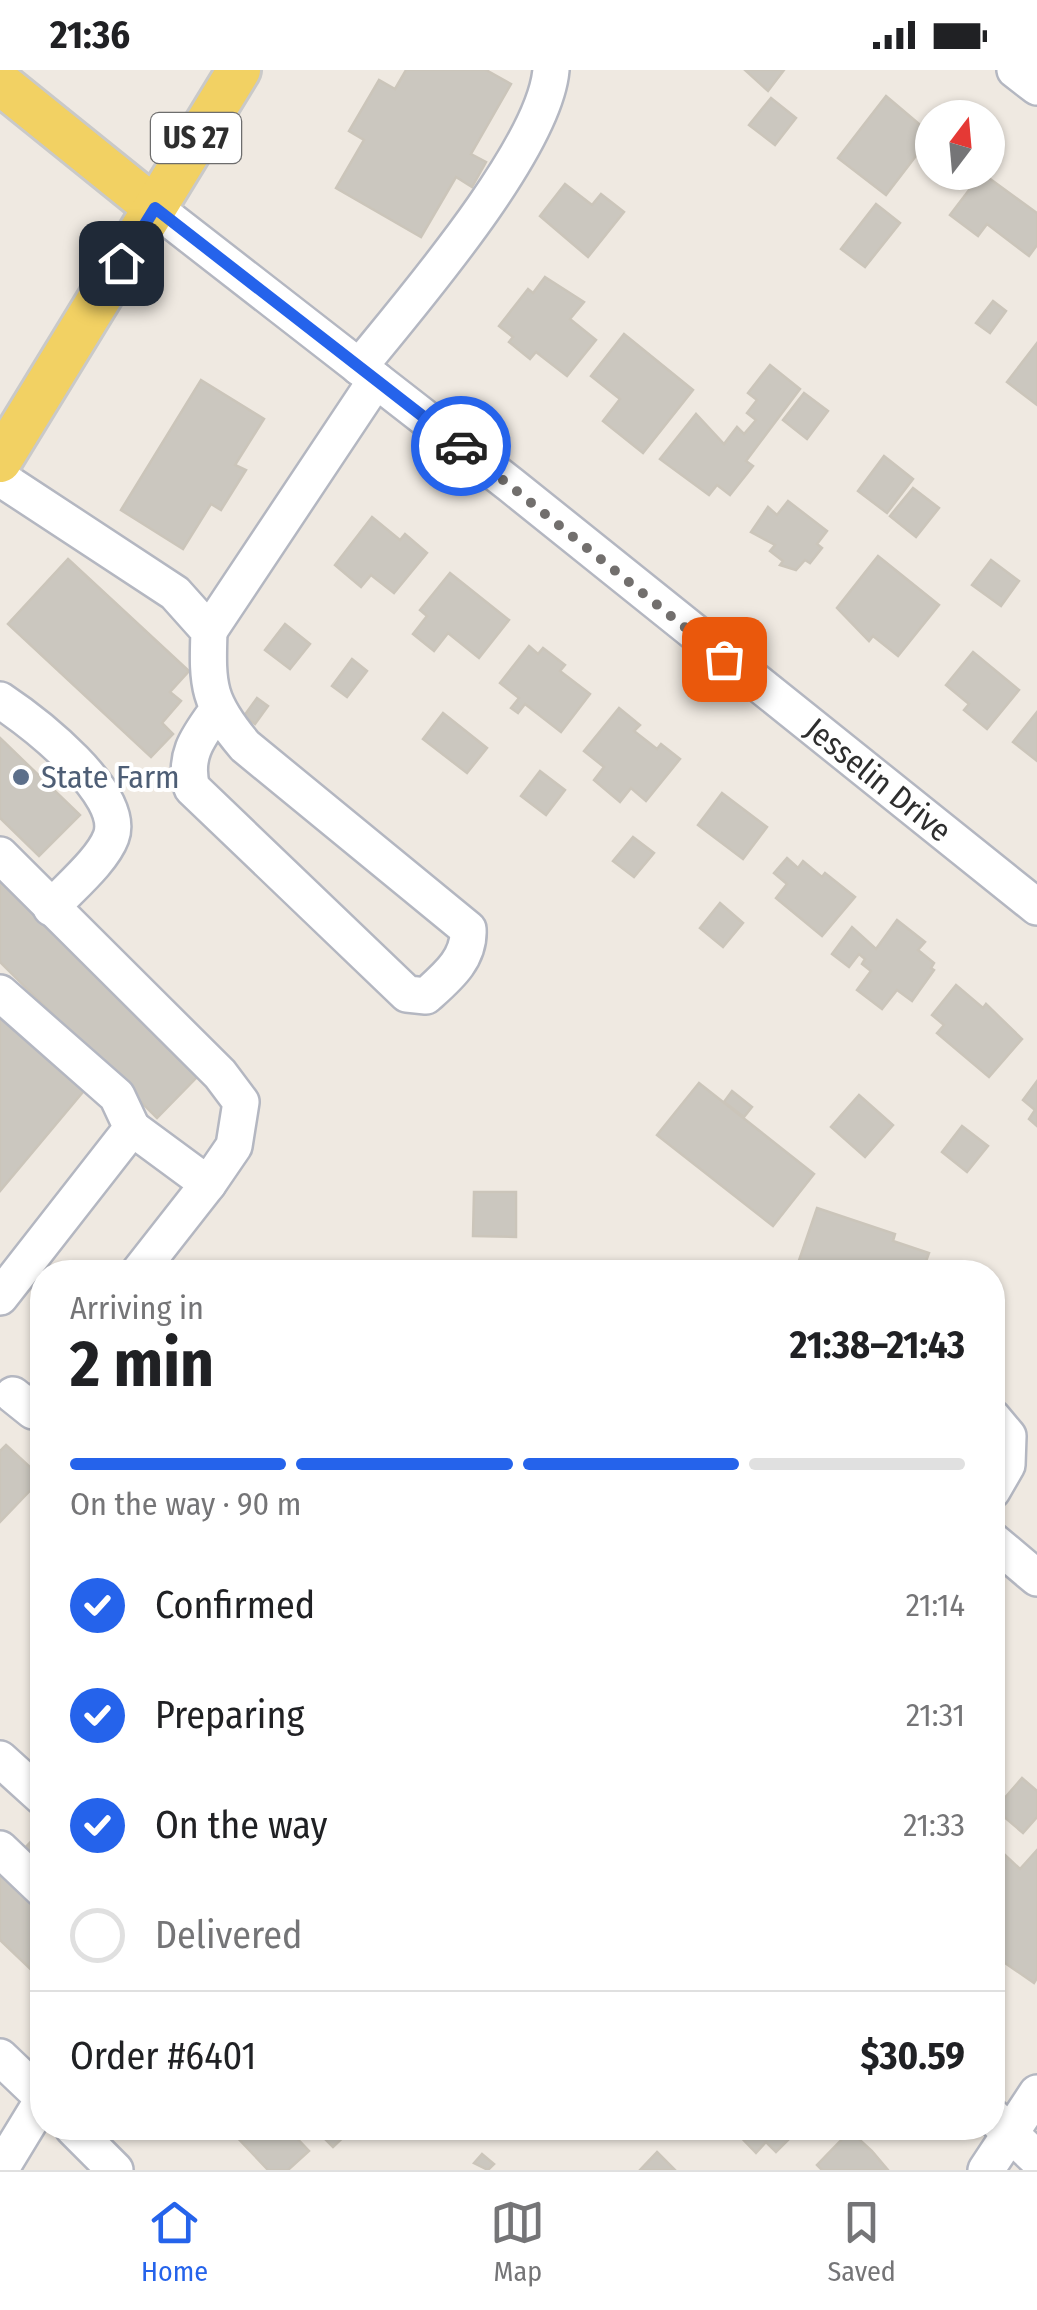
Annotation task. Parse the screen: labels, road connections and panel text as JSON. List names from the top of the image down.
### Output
{
  "streets": {
    "main road": ["US 27"],
    "street": ["Jesselin Drive"]
  },
  "crossings": [
    ["US 27", "Jesselin Drive"]
  ],
  "places": ["State Farm"],
  "north": "top",
  "page": {
    "status": "21:36",
    "heading": ["2 min", "Arriving in", "21:38–21:43"],
    "panel": ["Order #6401", "$30.59"],
    "bar": "On the way · 90 m",
    "list": [
      ["Confirmed", "21:14"],
      ["Preparing", "21:31"],
      ["On the way", "21:33"],
      "Delivered"
    ],
    "tabs": ["Home", "Map", "Saved"]
  }
}
